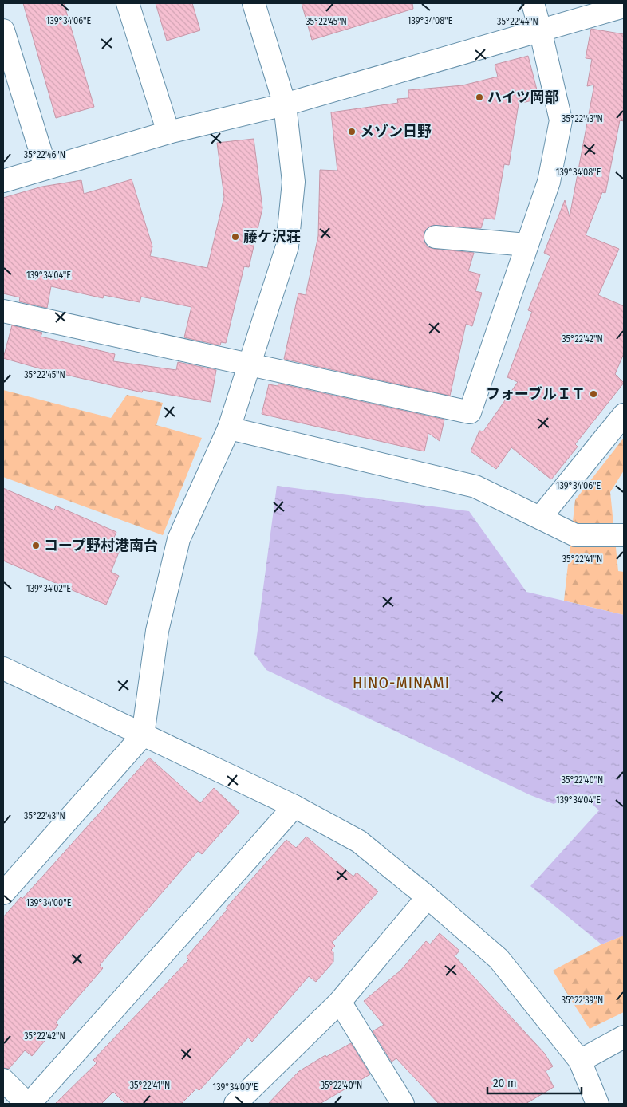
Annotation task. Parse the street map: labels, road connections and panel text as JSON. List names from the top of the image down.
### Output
{
  "districts": ["HINO-MINAMI"],
  "places": [
    "ハイツ岡部",
    "メゾン日野",
    "藤ケ沢荘",
    "フォーブルＩＴ",
    "コープ野村港南台"
  ],
  "scale_bar": "20 m",
  "coordinates": [
    "139°34'08\"E",
    "139°34'06\"E",
    "35°22'45\"N",
    "35°22'44\"N",
    "35°22'43\"N",
    "35°22'46\"N",
    "139°34'04\"E",
    "35°22'42\"N",
    "35°22'41\"N",
    "139°34'02\"E",
    "35°22'40\"N",
    "139°34'00\"E",
    "35°22'39\"N"
  ]
}
